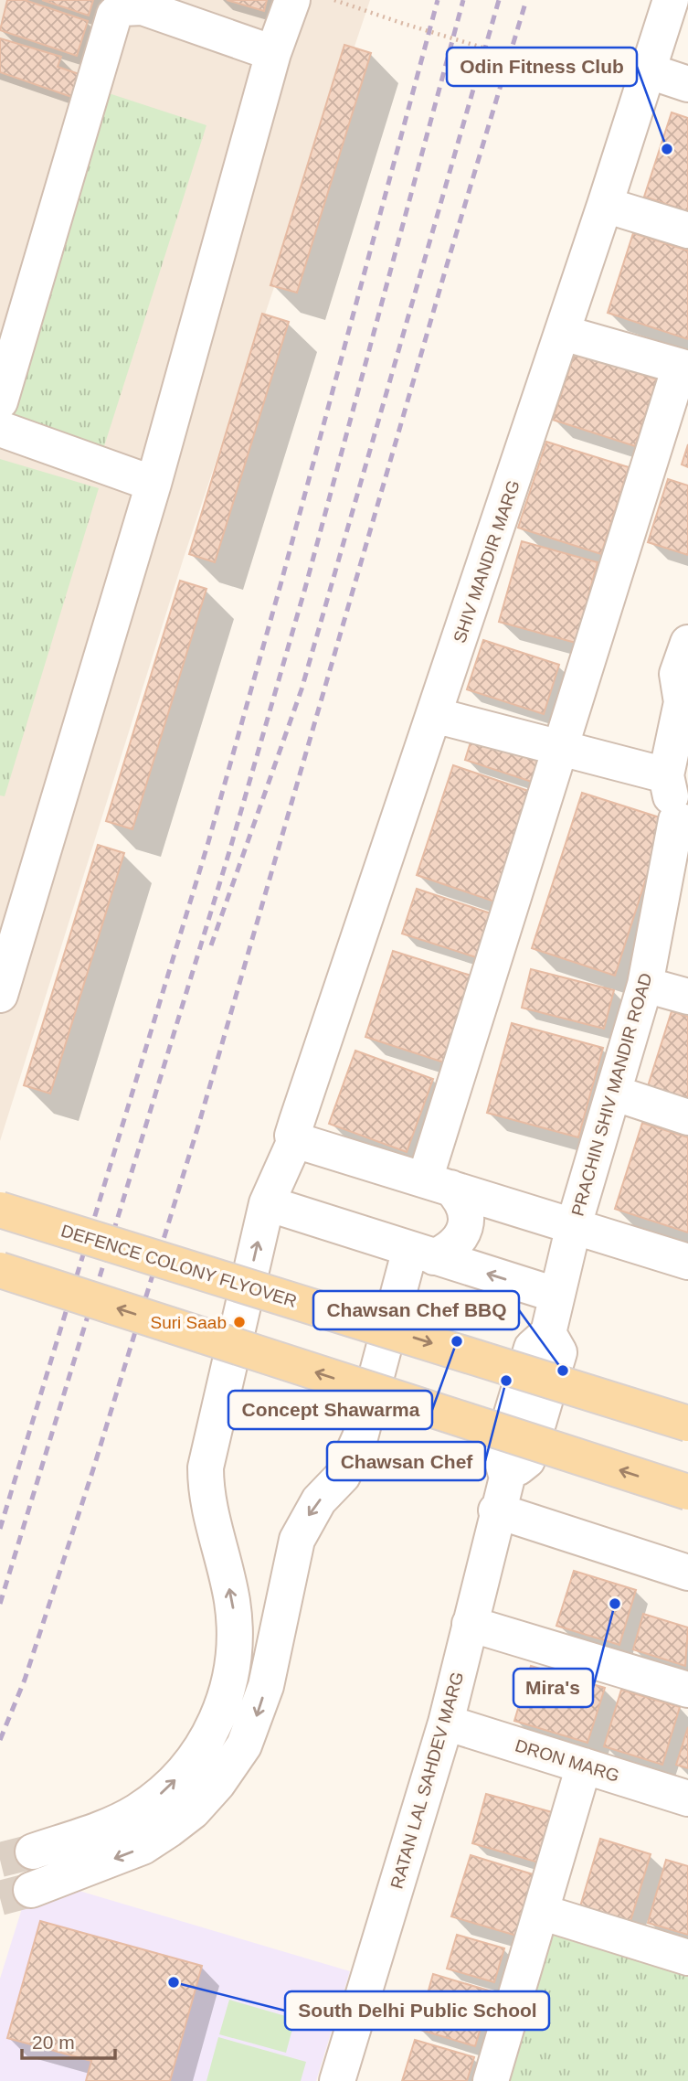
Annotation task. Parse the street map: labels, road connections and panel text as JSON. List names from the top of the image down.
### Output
{
  "streets": {
    "main road": ["DEFENCE COLONY FLYOVER"],
    "street": [
      "SHIV MANDIR MARG",
      "PRACHIN SHIV MANDIR ROAD",
      "DRON MARG",
      "RATAN LAL SAHDEV MARG"
    ]
  },
  "crossings": [
    ["SHIV MANDIR MARG", "PRACHIN SHIV MANDIR ROAD"],
    ["PRACHIN SHIV MANDIR ROAD", "RATAN LAL SAHDEV MARG"],
    ["DRON MARG", "RATAN LAL SAHDEV MARG"]
  ],
  "places": [
    "Odin Fitness Club",
    "Suri Saab",
    "Concept Shawarma",
    "Chawsan Chef BBQ",
    "Chawsan Chef",
    "Mira's",
    "South Delhi Public School"
  ],
  "scale_bar": "20 m"
}
